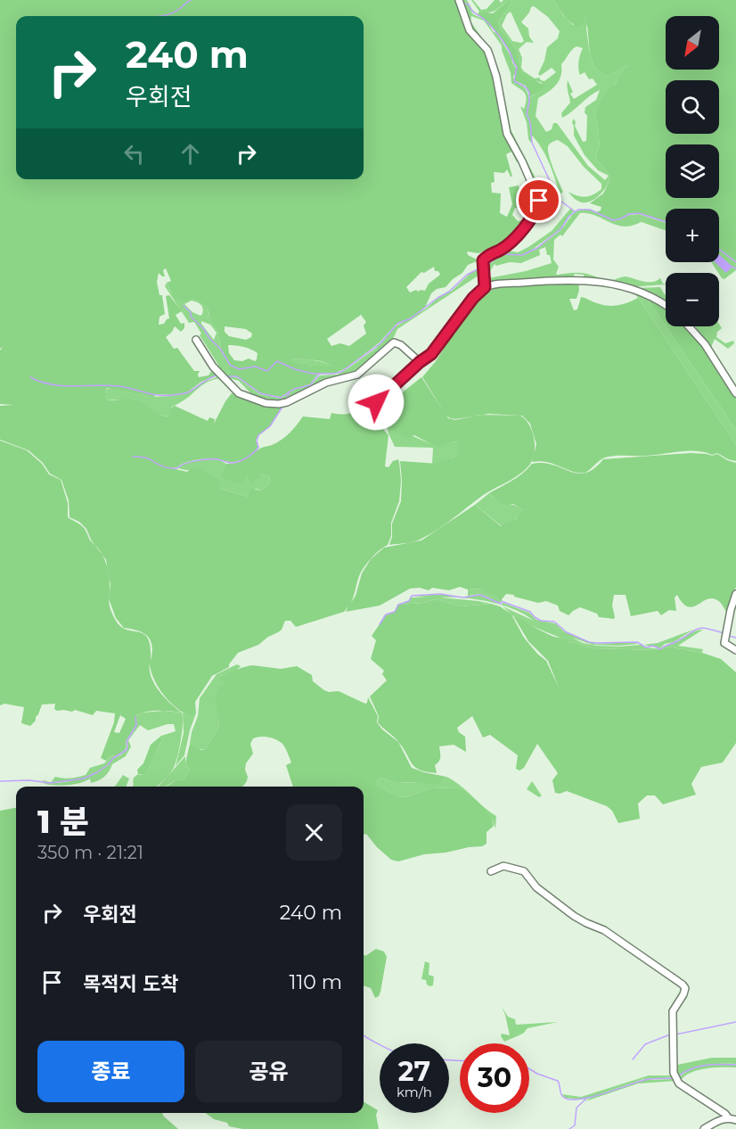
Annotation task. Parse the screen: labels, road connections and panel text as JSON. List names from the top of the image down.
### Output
{
  "north": "bottom left",
  "page": {
    "map_buttons": ["+", "−"],
    "turn": ["240 m", "우회전"],
    "heading": ["1 분", "350 m · 21:21"],
    "list": [
      {
        "name": "우회전",
        "value": "240 m"
      },
      {
        "name": "목적지 도착",
        "value": "110 m"
      }
    ],
    "buttons": ["종료", "공유"],
    "speed": "27 km/h",
    "limit": "30"
  }
}
